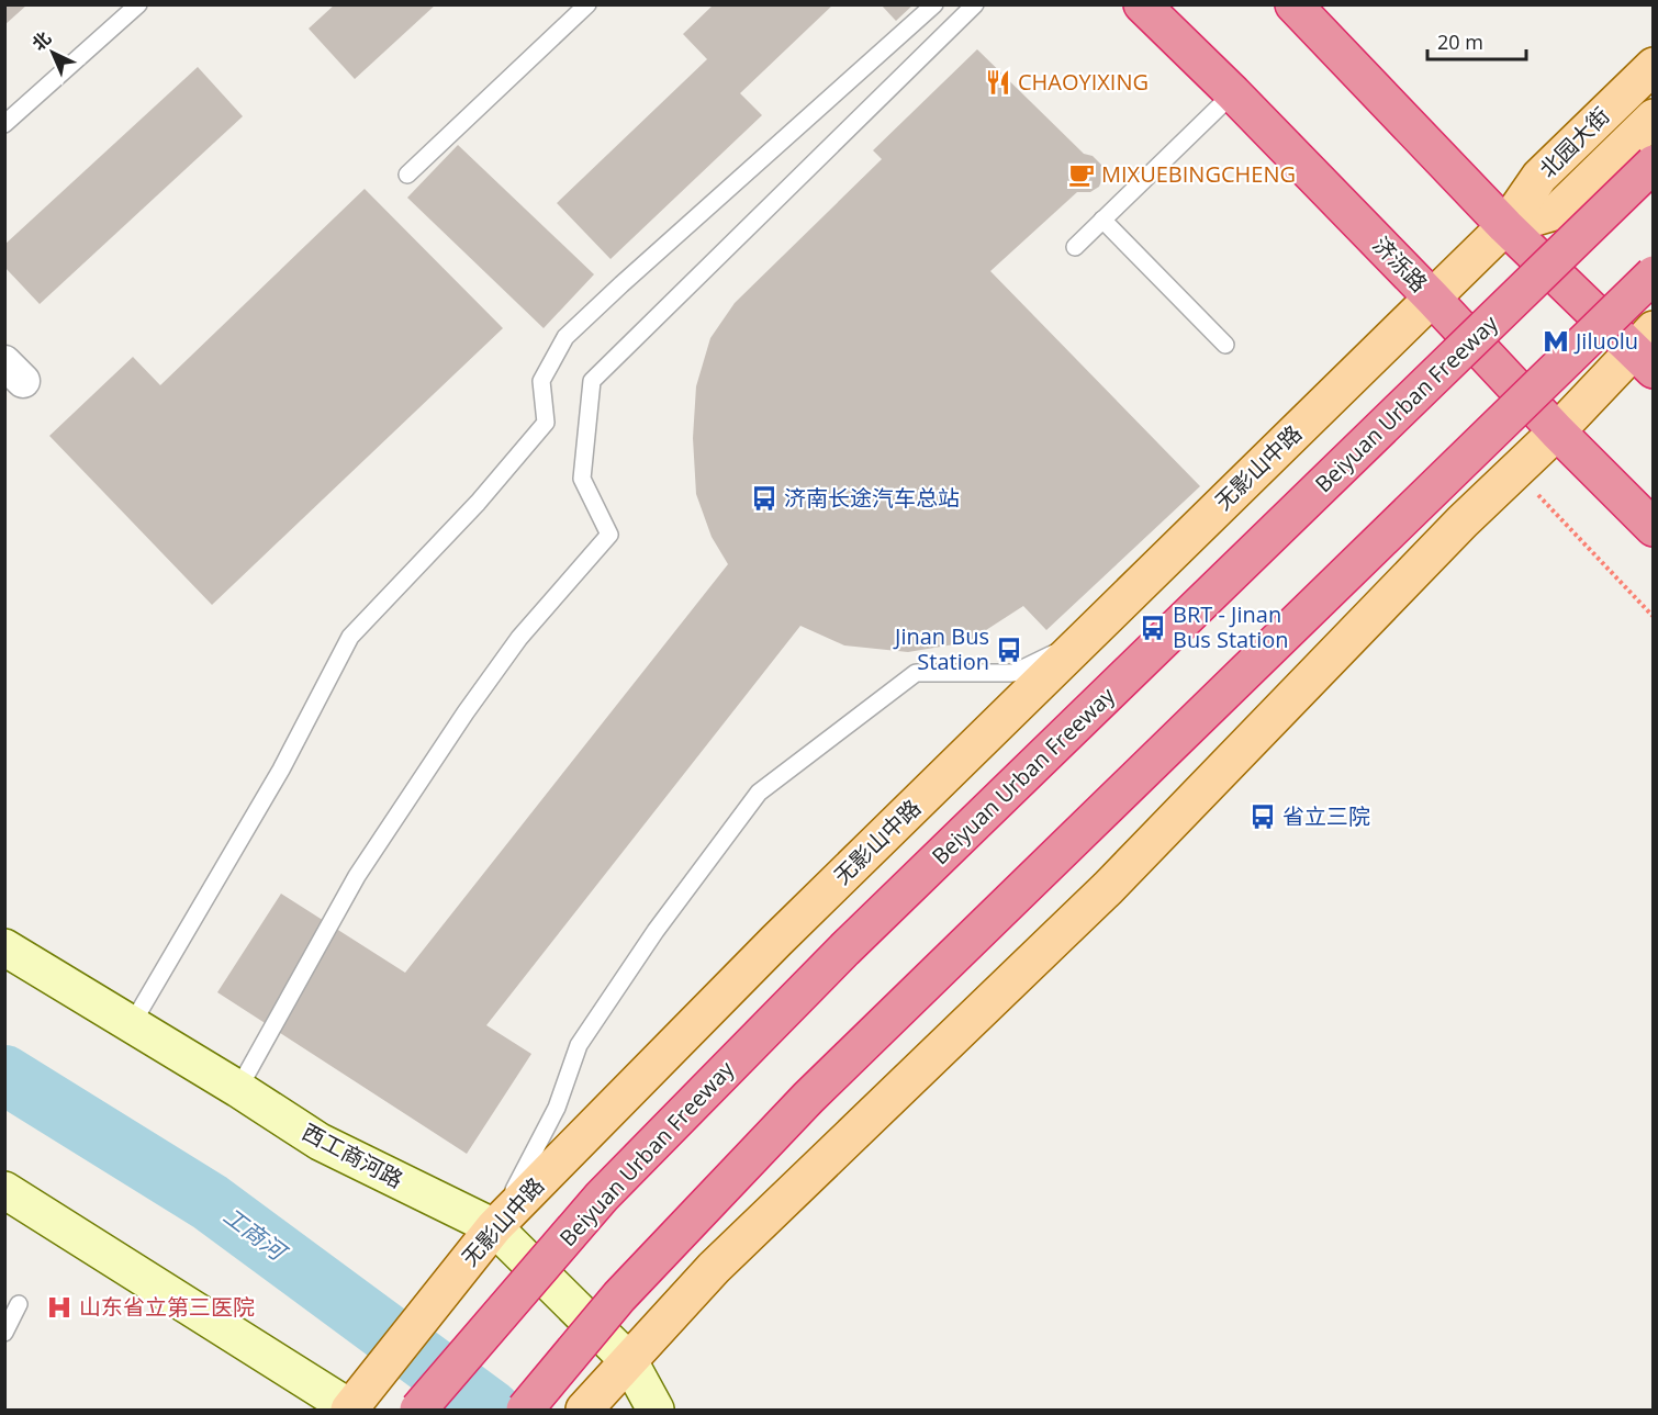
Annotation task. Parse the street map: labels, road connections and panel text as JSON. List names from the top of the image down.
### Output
{
  "streets": {
    "highway": ["济泺路", "Beiyuan Urban Freeway"],
    "main road": ["北园大街", "无影山中路", "西工商河路"]
  },
  "crossings": [
    ["北园大街", "济泺路"],
    ["北园大街", "无影山中路"],
    ["济泺路", "无影山中路"],
    ["无影山中路", "西工商河路"]
  ],
  "water": ["工商河"],
  "places": {
    "restaurant": ["CHAOYIXING"],
    "cafe": ["MIXUEBINGCHENG"],
    "metro station": ["Jiluolu"],
    "bus stop": [
      "济南长途汽车总站",
      "BRT - Jinan Bus Station",
      "Jinan Bus Station",
      "省立三院"
    ],
    "hospital": ["山东省立第三医院"]
  },
  "scale_bar": "20 m",
  "north": "top left"
}
